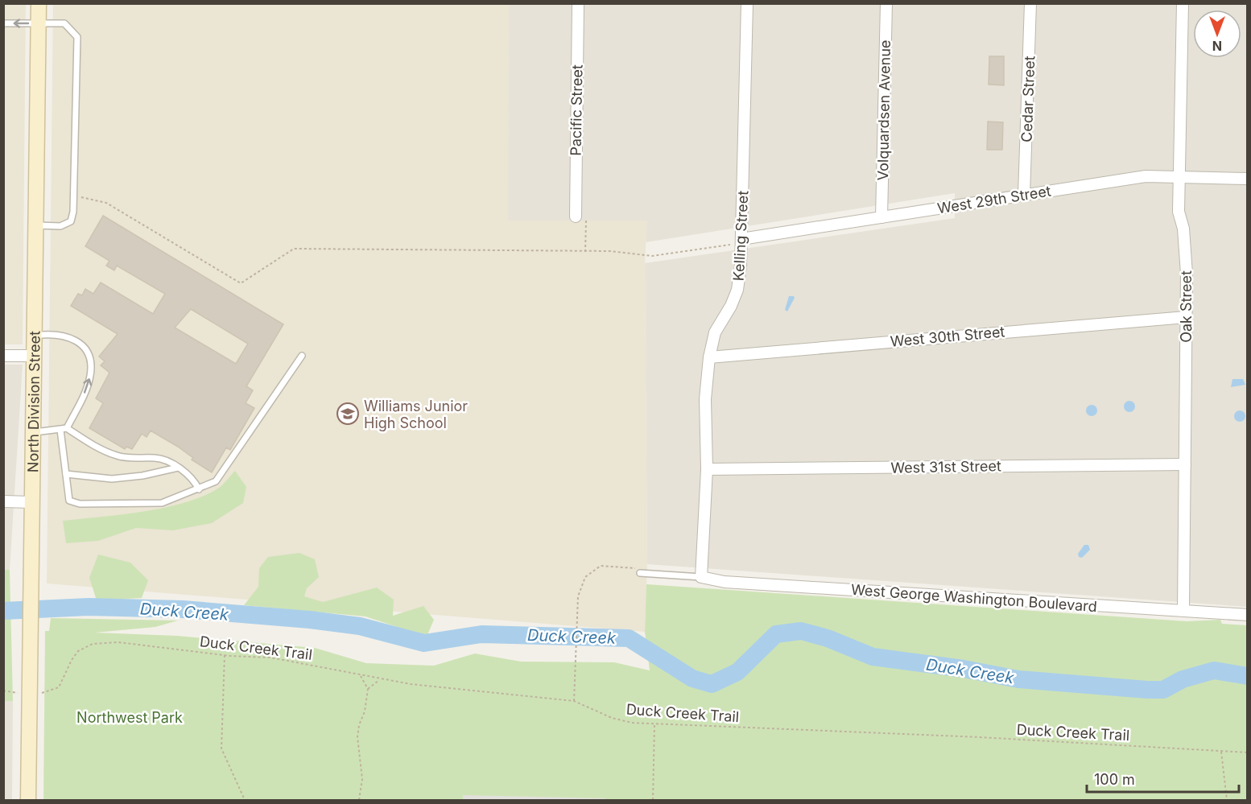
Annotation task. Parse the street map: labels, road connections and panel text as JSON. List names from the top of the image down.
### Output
{
  "streets": {
    "main road": ["North Division Street"],
    "street": [
      "Cedar Street",
      "Pacific Street",
      "Volquardsen Avenue",
      "West 29th Street",
      "Kelling Street",
      "Oak Street",
      "West 30th Street",
      "West 31st Street",
      "West George Washington Boulevard"
    ],
    "path": ["Duck Creek Trail"]
  },
  "crossings": [
    ["Cedar Street", "West 29th Street"],
    ["Volquardsen Avenue", "West 29th Street"],
    ["West 29th Street", "Kelling Street"],
    ["West 29th Street", "Oak Street"],
    ["Kelling Street", "West 30th Street"],
    ["Kelling Street", "West 31st Street"],
    ["Kelling Street", "West George Washington Boulevard"],
    ["Oak Street", "West 30th Street"],
    ["Oak Street", "West 31st Street"],
    ["Oak Street", "West George Washington Boulevard"],
    ["North Division Street", "Duck Creek Trail"]
  ],
  "water": ["Duck Creek"],
  "parks": ["Northwest Park"],
  "places": {
    "school or university": ["Williams Junior High School"]
  },
  "scale_bar": "100 m",
  "north": "bottom"
}
